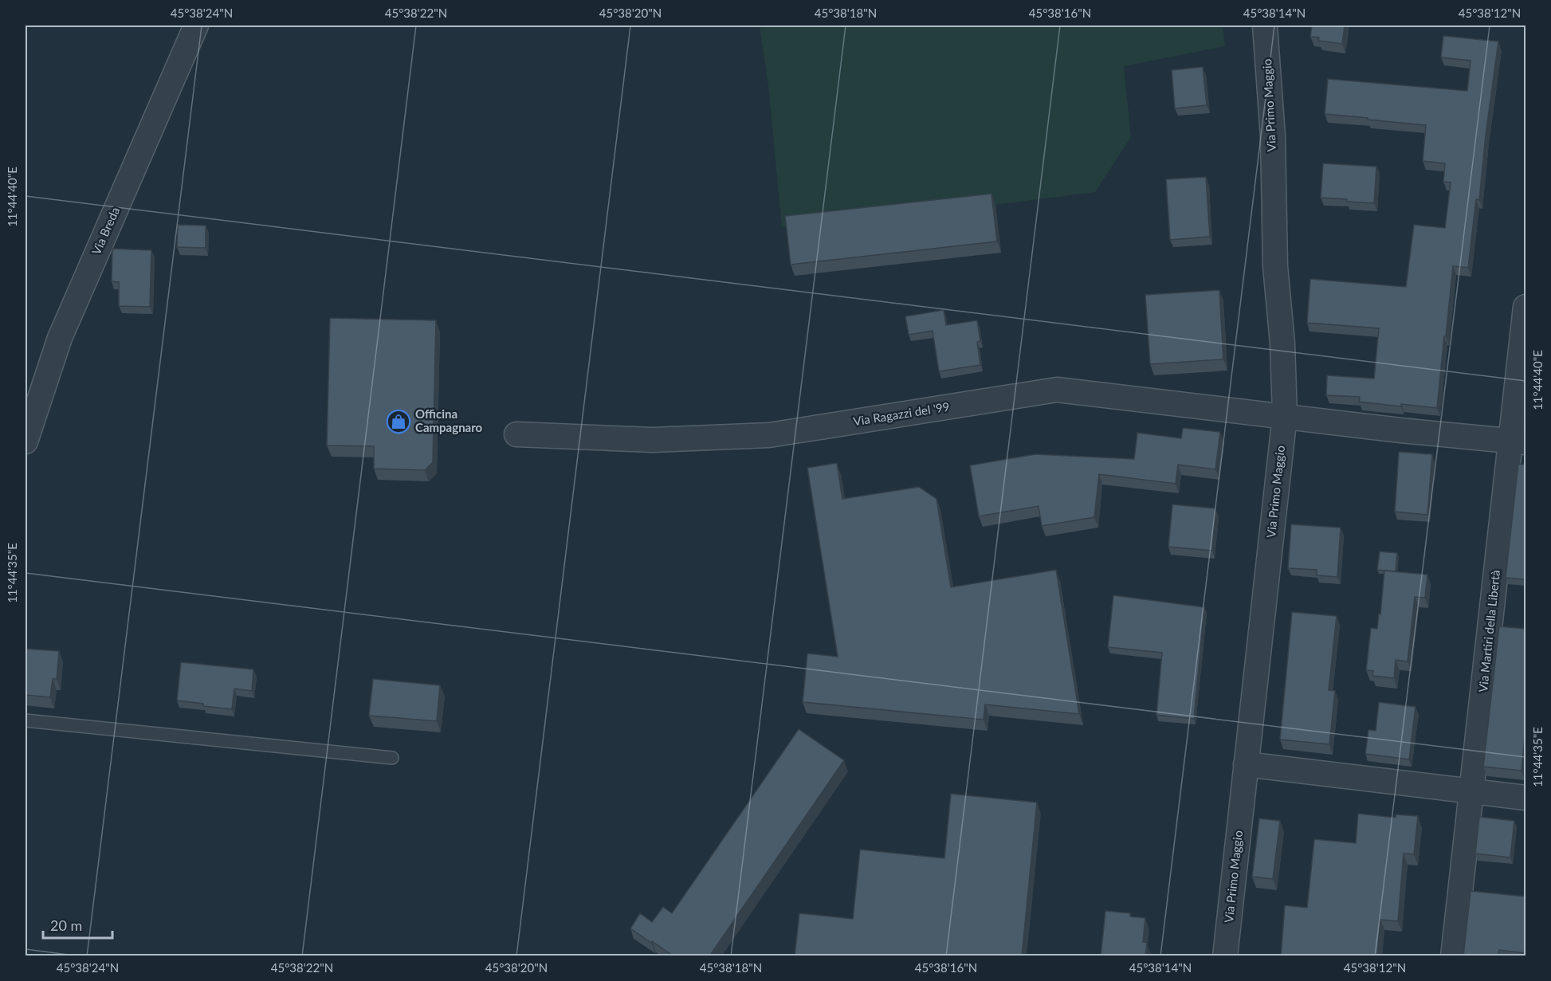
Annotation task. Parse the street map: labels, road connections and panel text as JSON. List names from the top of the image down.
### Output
{
  "streets": {
    "street": [
      "Via Primo Maggio",
      "Via Breda",
      "Via Ragazzi del '99",
      "Via Martiri della Libertà"
    ]
  },
  "crossings": [
    ["Via Primo Maggio", "Via Ragazzi del '99"],
    ["Via Ragazzi del '99", "Via Martiri della Libertà"]
  ],
  "places": {
    "shop": ["Officina Campagnaro"]
  },
  "scale_bar": "20 m",
  "coordinates": [
    "45°38'24\"N",
    "45°38'22\"N",
    "45°38'20\"N",
    "45°38'18\"N",
    "45°38'16\"N",
    "45°38'14\"N",
    "45°38'12\"N",
    "11°44'40\"E",
    "11°44'35\"E"
  ]
}
